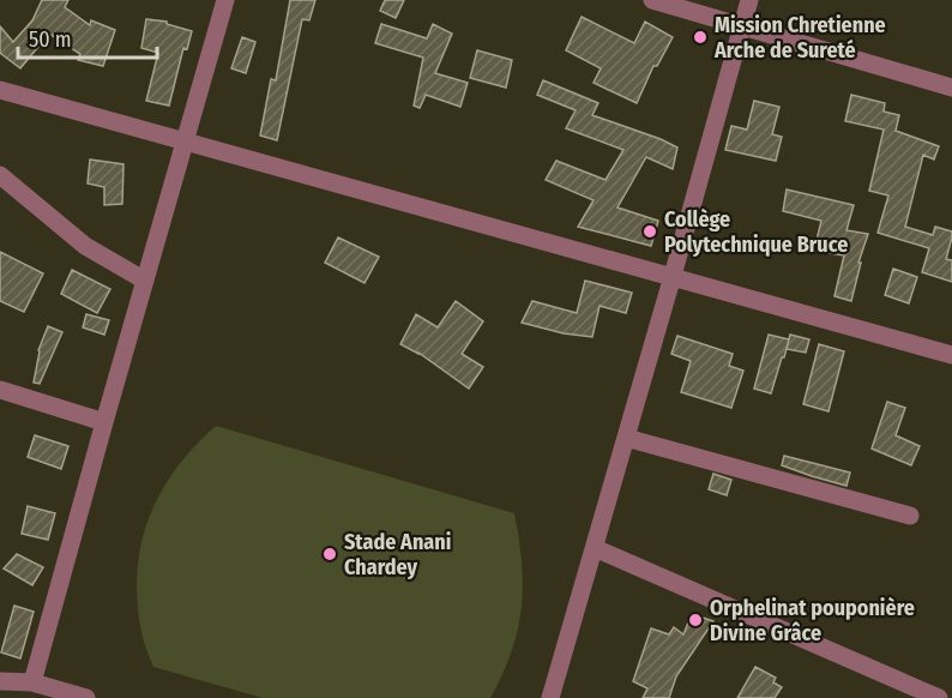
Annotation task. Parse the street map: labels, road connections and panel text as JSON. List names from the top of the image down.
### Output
{
  "places": [
    "Mission Chretienne Arche de Sureté",
    "Collège Polytechnique Bruce",
    "Stade Anani Chardey",
    "Orphelinat pouponière Divine Grâce"
  ],
  "scale_bar": "50 m"
}
